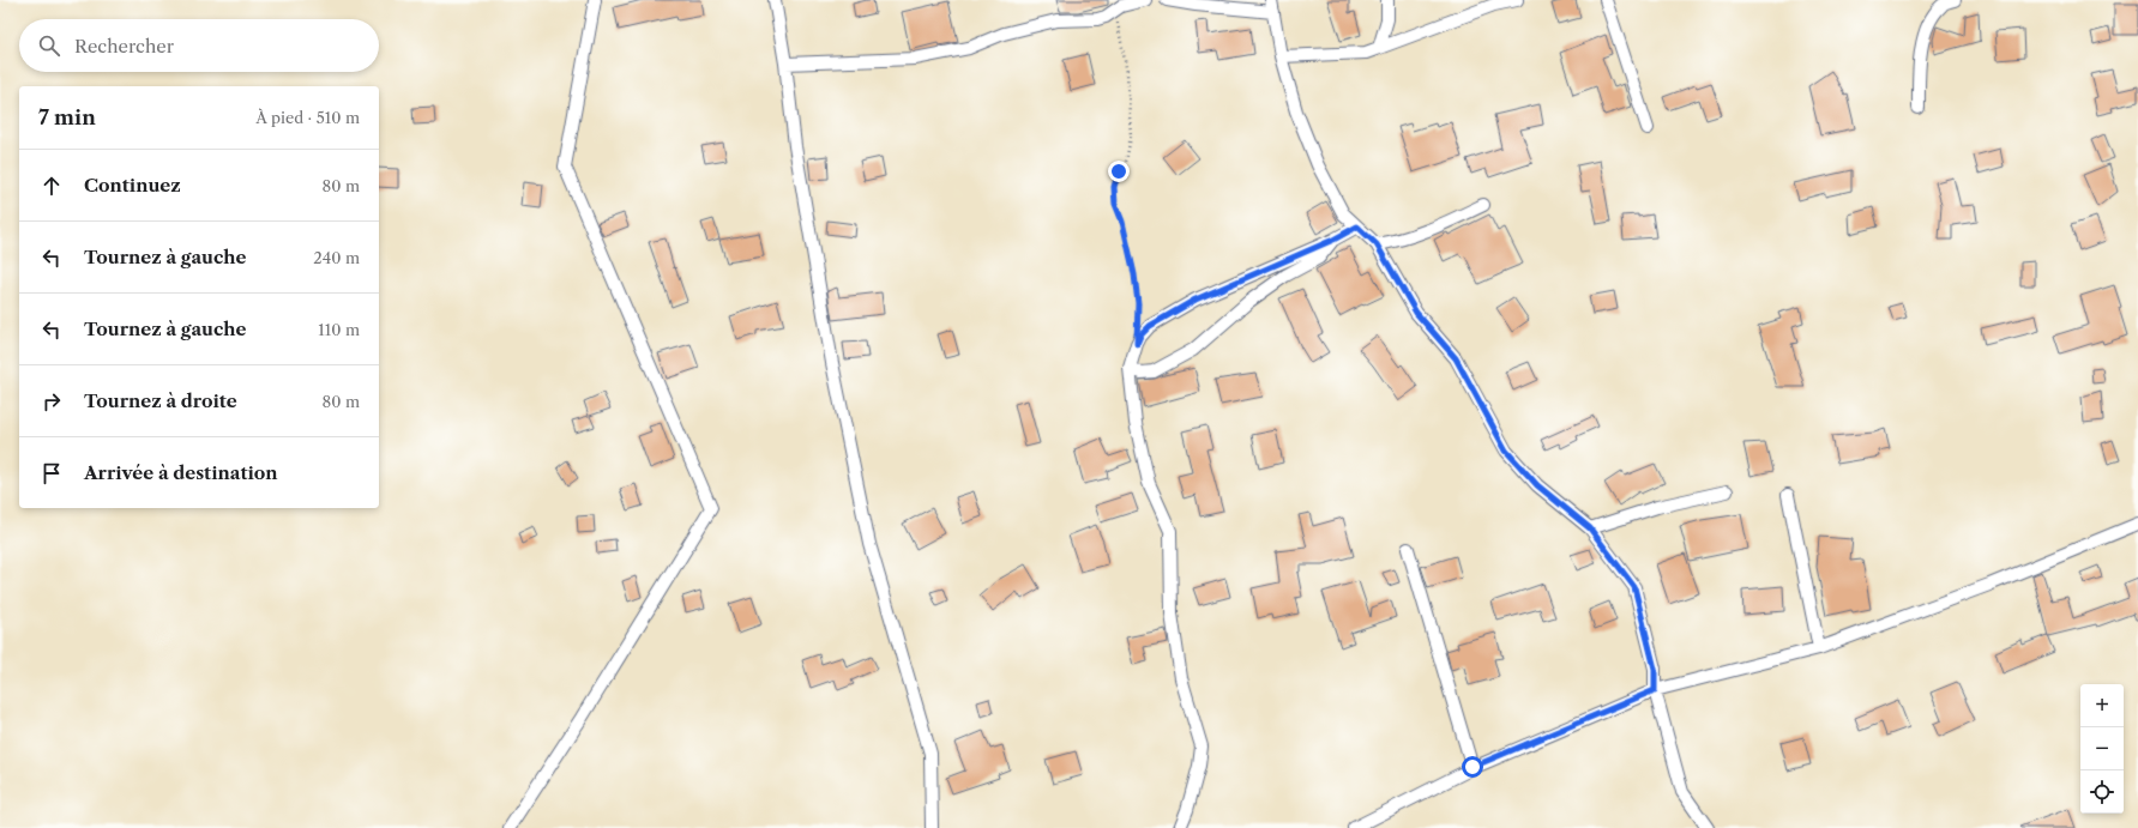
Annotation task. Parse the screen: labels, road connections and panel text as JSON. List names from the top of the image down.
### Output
{
  "page": {
    "search": "Rechercher",
    "heading": ["7 min", "À pied · 510 m"],
    "list": [
      ["Continuez", "80 m"],
      ["Tournez à gauche", "240 m"],
      ["Tournez à gauche", "110 m"],
      ["Tournez à droite", "80 m"],
      "Arrivée à destination"
    ],
    "map_buttons": ["+", "−"]
  }
}
